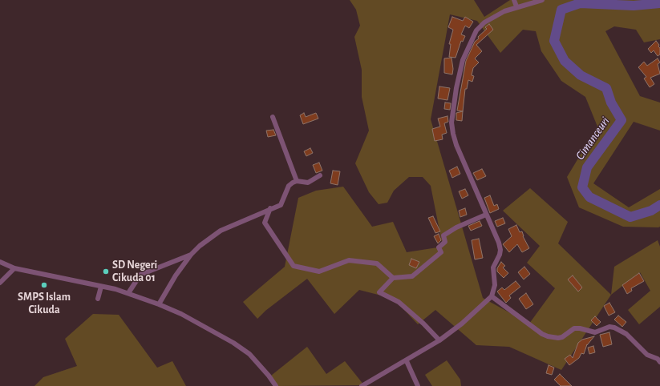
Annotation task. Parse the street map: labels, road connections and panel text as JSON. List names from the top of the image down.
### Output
{
  "water": ["Cimanceuri"],
  "places": ["SD Negeri Cikuda 01", "SMPS Islam Cikuda"]
}
